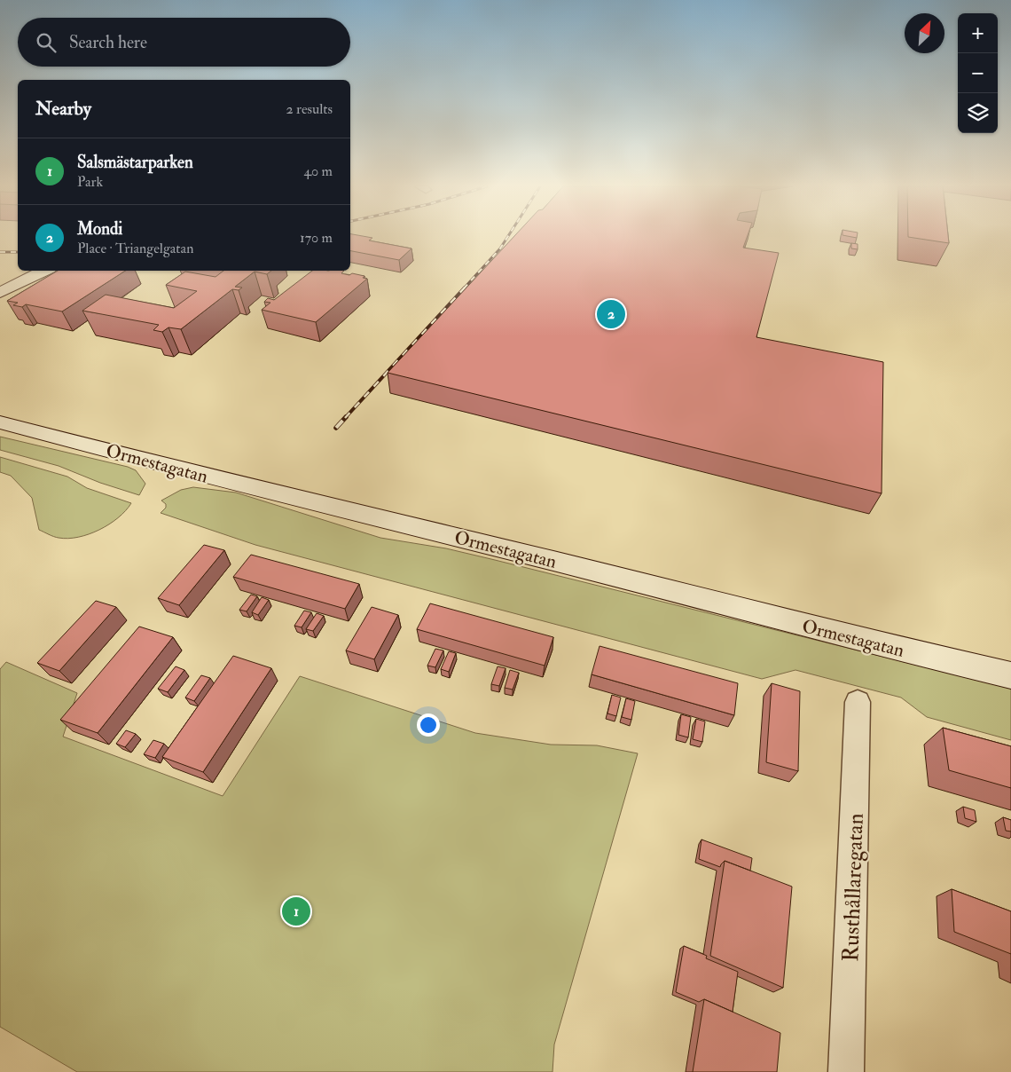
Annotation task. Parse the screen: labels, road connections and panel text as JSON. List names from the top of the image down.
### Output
{
  "streets": {
    "street": ["Ormestagatan", "Rusthållaregatan"]
  },
  "north": "top right",
  "page": {
    "map_buttons": ["+", "−"],
    "search": "Search here",
    "heading": ["Nearby", "2 results"],
    "list": [
      {
        "mark": "1",
        "name": "Salsmästarparken",
        "note": "Park",
        "value": "40 m"
      },
      {
        "mark": "2",
        "name": "Mondi",
        "note": "Place · Triangelgatan",
        "value": "170 m"
      }
    ],
    "pins": ["2", "1"]
  }
}
